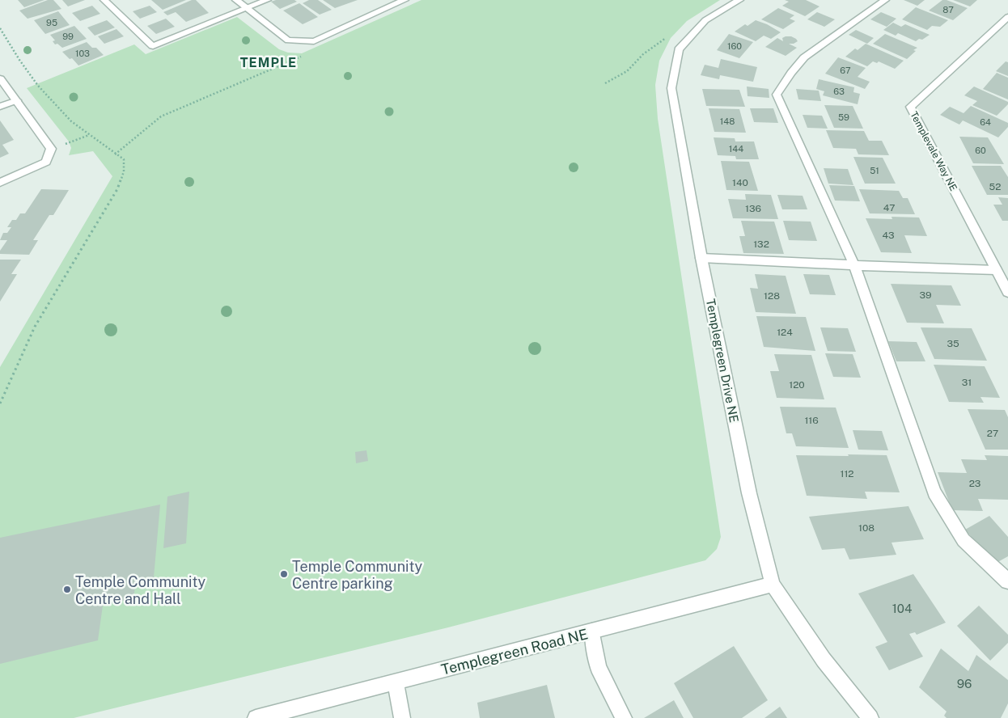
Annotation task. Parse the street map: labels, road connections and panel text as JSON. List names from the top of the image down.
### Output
{
  "streets": {
    "street": ["Templevale Way NE", "Templegreen Drive NE", "Templegreen Road NE"]
  },
  "crossings": [
    ["Templegreen Drive NE", "Templegreen Road NE"]
  ],
  "districts": ["TEMPLE"],
  "places": ["Temple Community Centre parking", "Temple Community Centre and Hall"],
  "house_numbers": [
    "87",
    "95",
    "99",
    "160",
    "103",
    "67",
    "63",
    "59",
    "148",
    "64",
    "144",
    "60",
    "51",
    "140",
    "52",
    "47",
    "136",
    "43",
    "132",
    "39",
    "128",
    "124",
    "35",
    "31",
    "120",
    "116",
    "27",
    "112",
    "23",
    "108",
    "104",
    "96"
  ]
}
